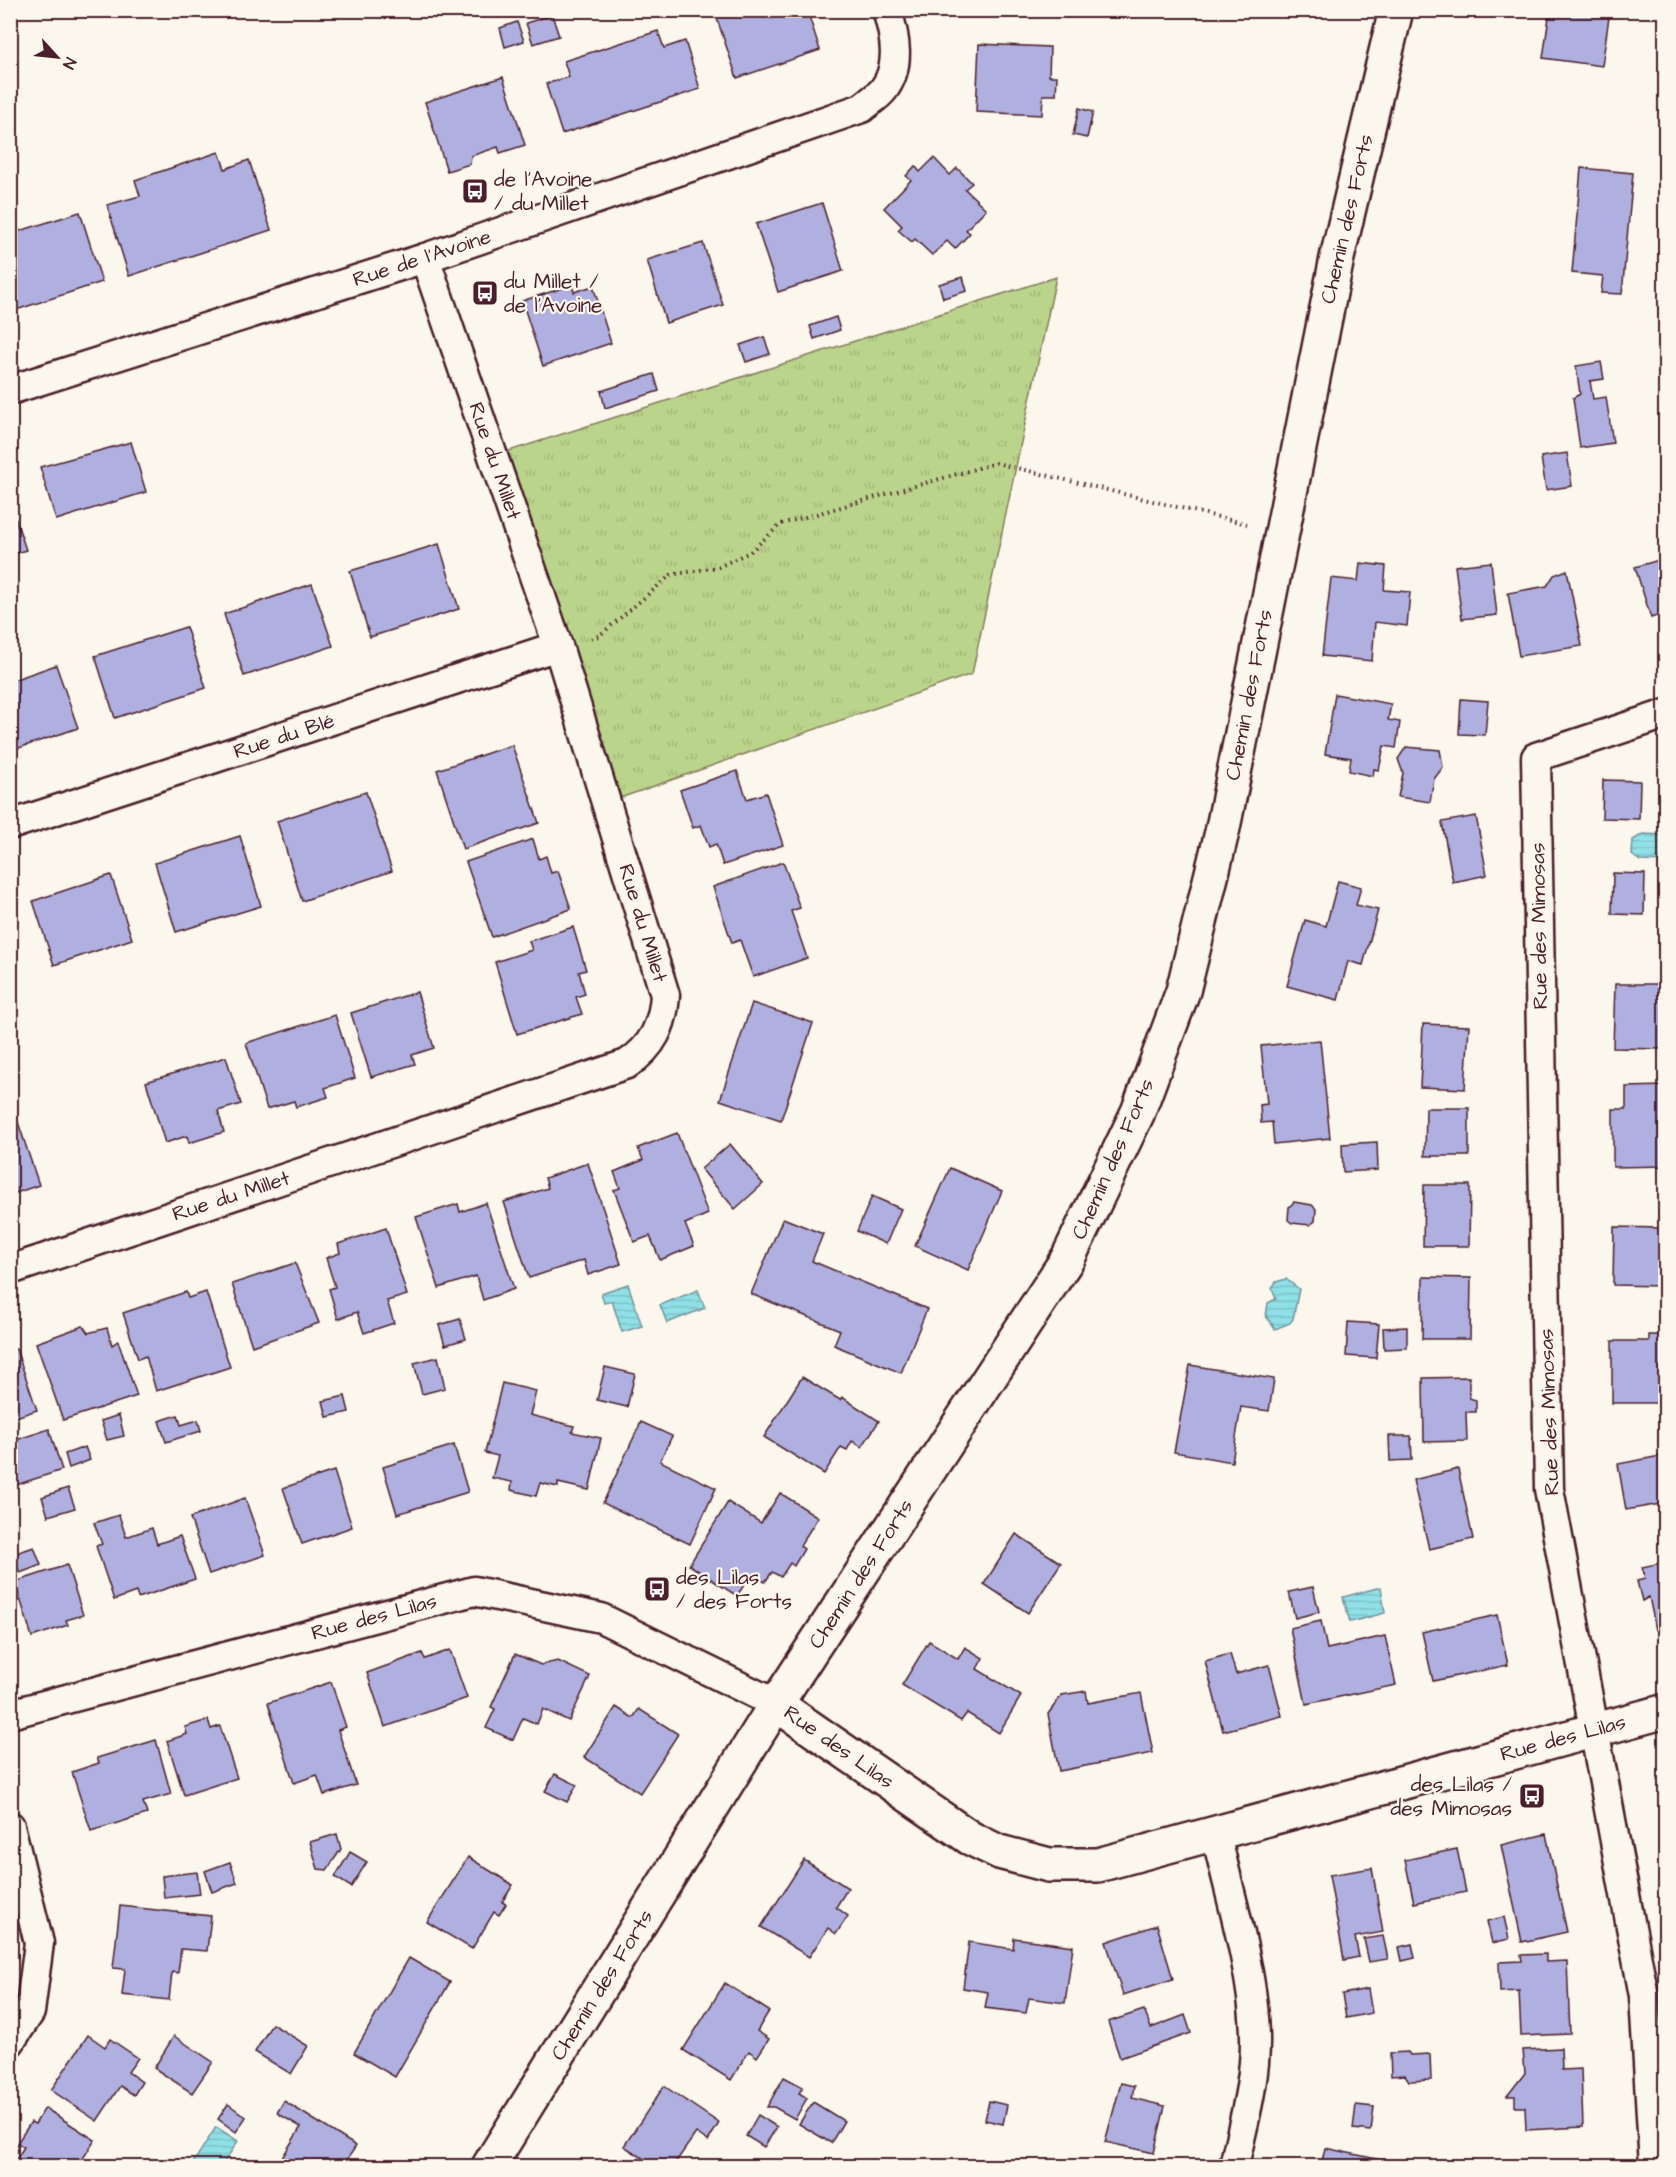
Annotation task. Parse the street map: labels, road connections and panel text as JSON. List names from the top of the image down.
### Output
{
  "streets": {
    "street": [
      "Chemin des Forts",
      "Rue de l'Avoine",
      "Rue du Millet",
      "Rue du Blé",
      "Rue des Mimosas",
      "Rue des Lilas"
    ]
  },
  "crossings": [
    ["Chemin des Forts", "Rue des Lilas"],
    ["Rue de l'Avoine", "Rue du Millet"],
    ["Rue du Millet", "Rue du Blé"],
    ["Rue des Mimosas", "Rue des Lilas"]
  ],
  "places": {
    "bus stop": [
      "de l'Avoine / du Millet",
      "du Millet / de l'Avoine",
      "des Lilas / des Forts",
      "des Lilas / des Mimosas"
    ]
  },
  "north": "bottom right"
}
